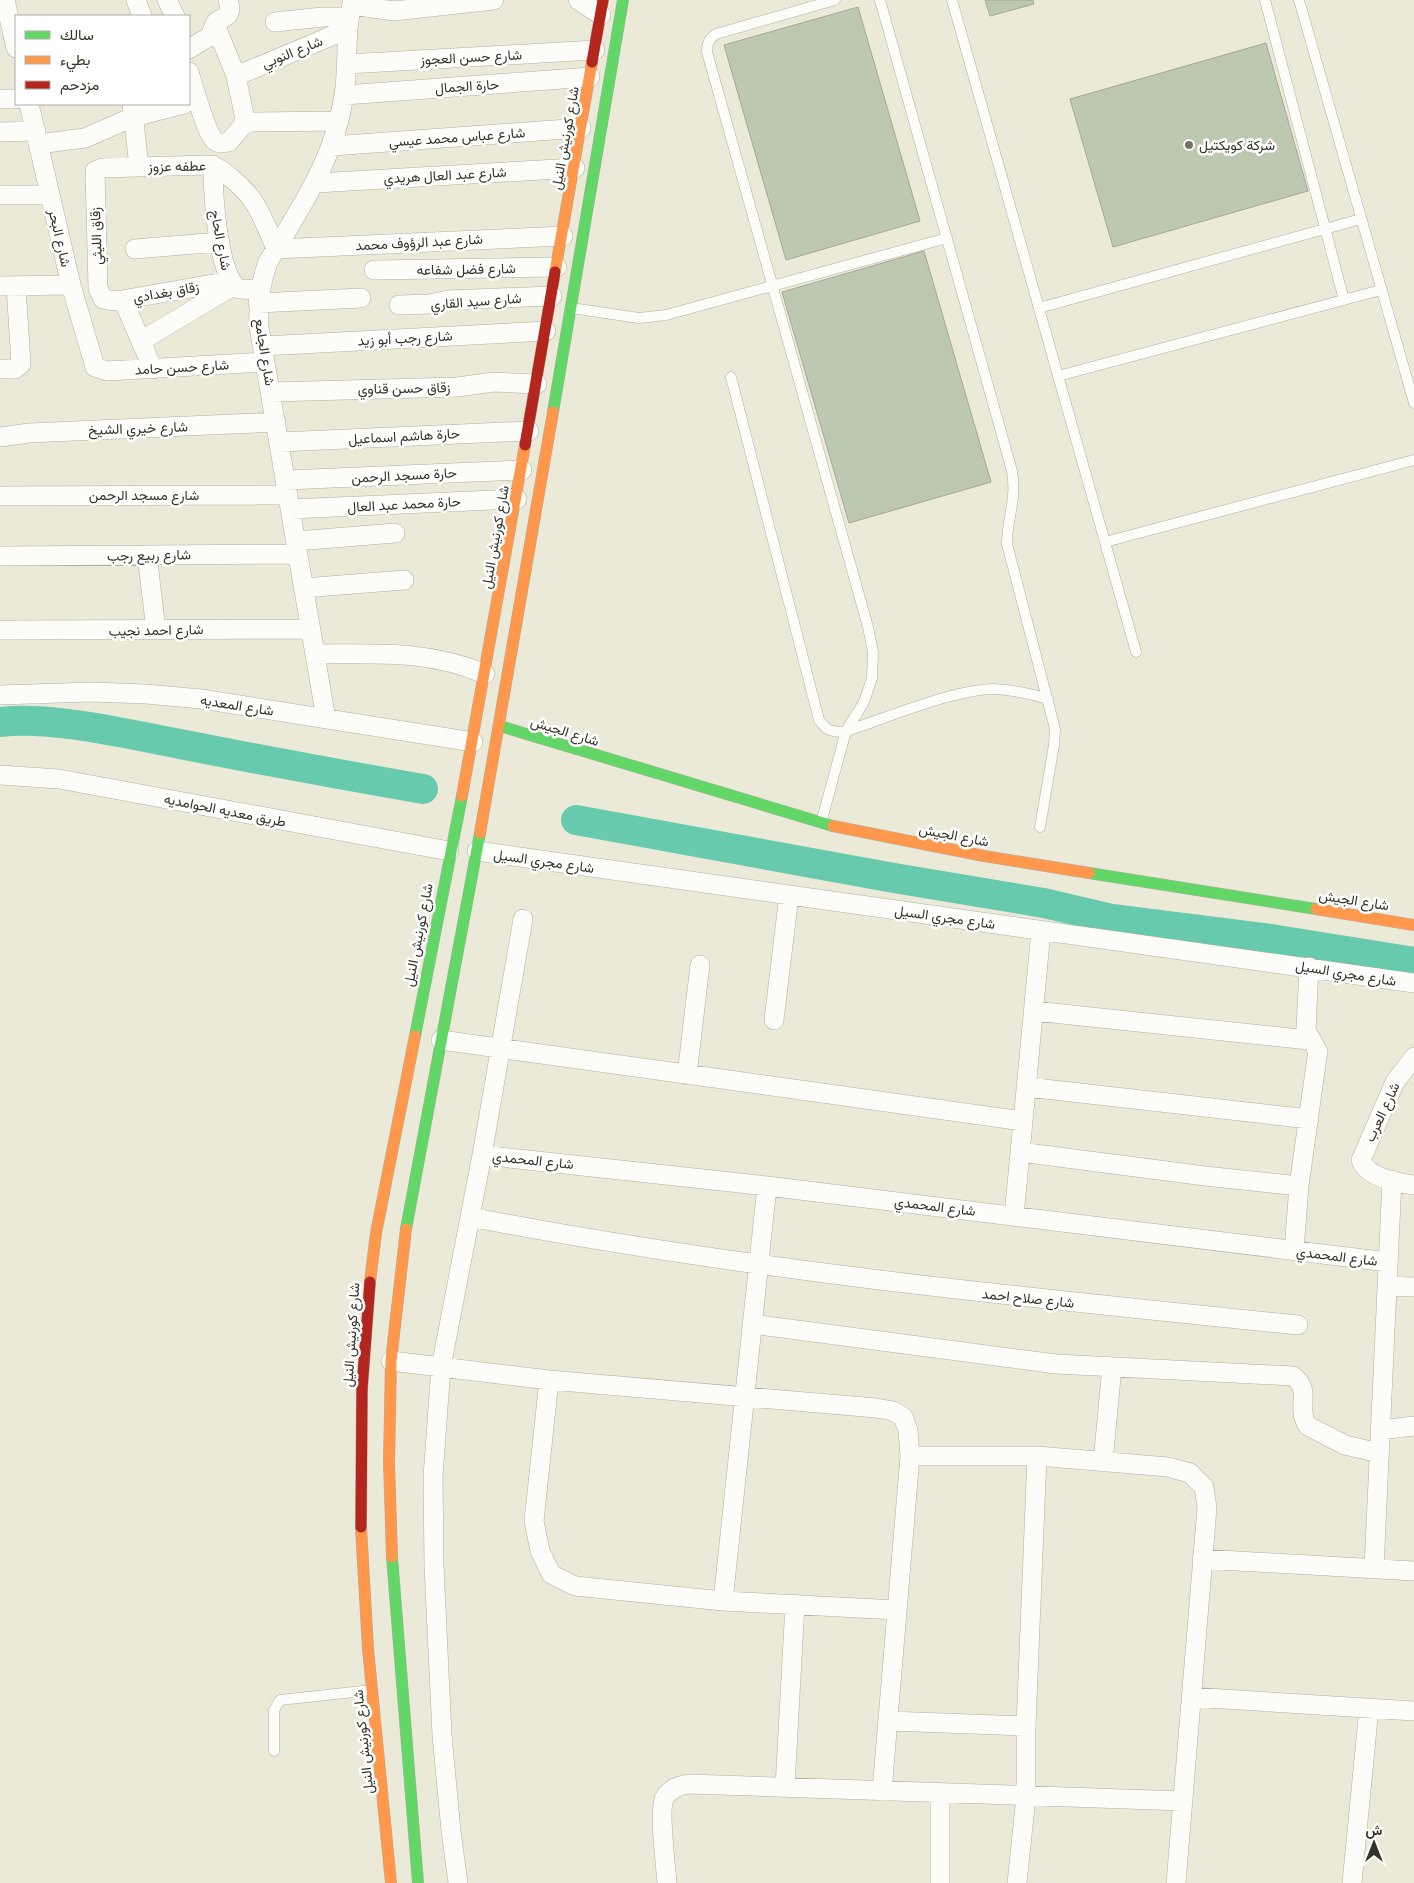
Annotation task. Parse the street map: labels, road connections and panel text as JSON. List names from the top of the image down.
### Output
{
  "streets": {
    "main road": ["شارع كورنيش النيل", "شارع الجيش"],
    "street": [
      "شارع النوبي",
      "شارع حسن العجوز",
      "حارة الجمال",
      "شارع عباس محمد عيسي",
      "عطفه عزوز",
      "شارع عبد العال هريدي",
      "زقاق الليثي",
      "شارع البحر",
      "شارع الحاج",
      "شارع عبد الرؤوف محمد",
      "شارع فضل شفاعه",
      "زقاق بغدادي",
      "شارع سيد القاري",
      "شارع رجب أبو زيد",
      "شارع الجامع",
      "شارع حسن حامد",
      "زقاق حسن قناوي",
      "شارع خيري الشيخ",
      "حارة هاشم اسماعيل",
      "حارة مسجد الرحمن",
      "شارع مسجد الرحمن",
      "حارة محمد عبد العال",
      "شارع ربيع رجب",
      "شارع احمد نجيب",
      "شارع المعديه",
      "طريق معديه الحوامديه",
      "شارع مجري السيل",
      "شارع العرب",
      "شارع المحمدي",
      "شارع صلاح احمد"
    ]
  },
  "crossings": [
    ["شارع النوبي", "شارع الجامع"],
    ["شارع حسن العجوز", "شارع كورنيش النيل"],
    ["شارع حسن العجوز", "شارع الجامع"],
    ["حارة الجمال", "شارع كورنيش النيل"],
    ["حارة الجمال", "شارع الجامع"],
    ["شارع عباس محمد عيسي", "شارع كورنيش النيل"],
    ["شارع عباس محمد عيسي", "شارع الجامع"],
    ["شارع كورنيش النيل", "شارع عبد العال هريدي"],
    ["شارع كورنيش النيل", "شارع عبد الرؤوف محمد"],
    ["شارع كورنيش النيل", "شارع فضل شفاعه"],
    ["شارع كورنيش النيل", "شارع سيد القاري"],
    ["شارع كورنيش النيل", "شارع رجب أبو زيد"],
    ["شارع كورنيش النيل", "زقاق حسن قناوي"],
    ["شارع كورنيش النيل", "حارة هاشم اسماعيل"],
    ["شارع كورنيش النيل", "حارة مسجد الرحمن"],
    ["شارع كورنيش النيل", "حارة محمد عبد العال"],
    ["شارع كورنيش النيل", "شارع المعديه"],
    ["شارع كورنيش النيل", "شارع الجيش"],
    ["شارع كورنيش النيل", "طريق معديه الحوامديه"],
    ["شارع كورنيش النيل", "شارع مجري السيل"],
    ["عطفه عزوز", "زقاق الليثي"],
    ["عطفه عزوز", "شارع الحاج"],
    ["عطفه عزوز", "شارع عبد الرؤوف محمد"],
    ["عطفه عزوز", "شارع الجامع"],
    ["شارع عبد العال هريدي", "شارع الجامع"],
    ["زقاق الليثي", "زقاق بغدادي"],
    ["شارع البحر", "شارع حسن حامد"],
    ["شارع الحاج", "زقاق بغدادي"],
    ["شارع الحاج", "شارع الجامع"],
    ["شارع عبد الرؤوف محمد", "شارع الجامع"],
    ["شارع رجب أبو زيد", "شارع الجامع"],
    ["شارع رجب أبو زيد", "شارع حسن حامد"],
    ["شارع الجامع", "شارع حسن حامد"],
    ["شارع الجامع", "زقاق حسن قناوي"],
    ["شارع الجامع", "شارع خيري الشيخ"],
    ["شارع الجامع", "حارة هاشم اسماعيل"],
    ["شارع الجامع", "حارة مسجد الرحمن"],
    ["شارع الجامع", "شارع مسجد الرحمن"],
    ["شارع الجامع", "حارة محمد عبد العال"],
    ["شارع الجامع", "شارع ربيع رجب"],
    ["شارع الجامع", "شارع احمد نجيب"],
    ["شارع الجامع", "شارع المعديه"],
    ["حارة مسجد الرحمن", "شارع مسجد الرحمن"],
    ["حارة مسجد الرحمن", "حارة محمد عبد العال"],
    ["شارع مسجد الرحمن", "حارة محمد عبد العال"]
  ],
  "places": ["شركة كويكتيل"],
  "legend": ["سالك", "بطيء", "مزدحم"],
  "north": "top"
}
